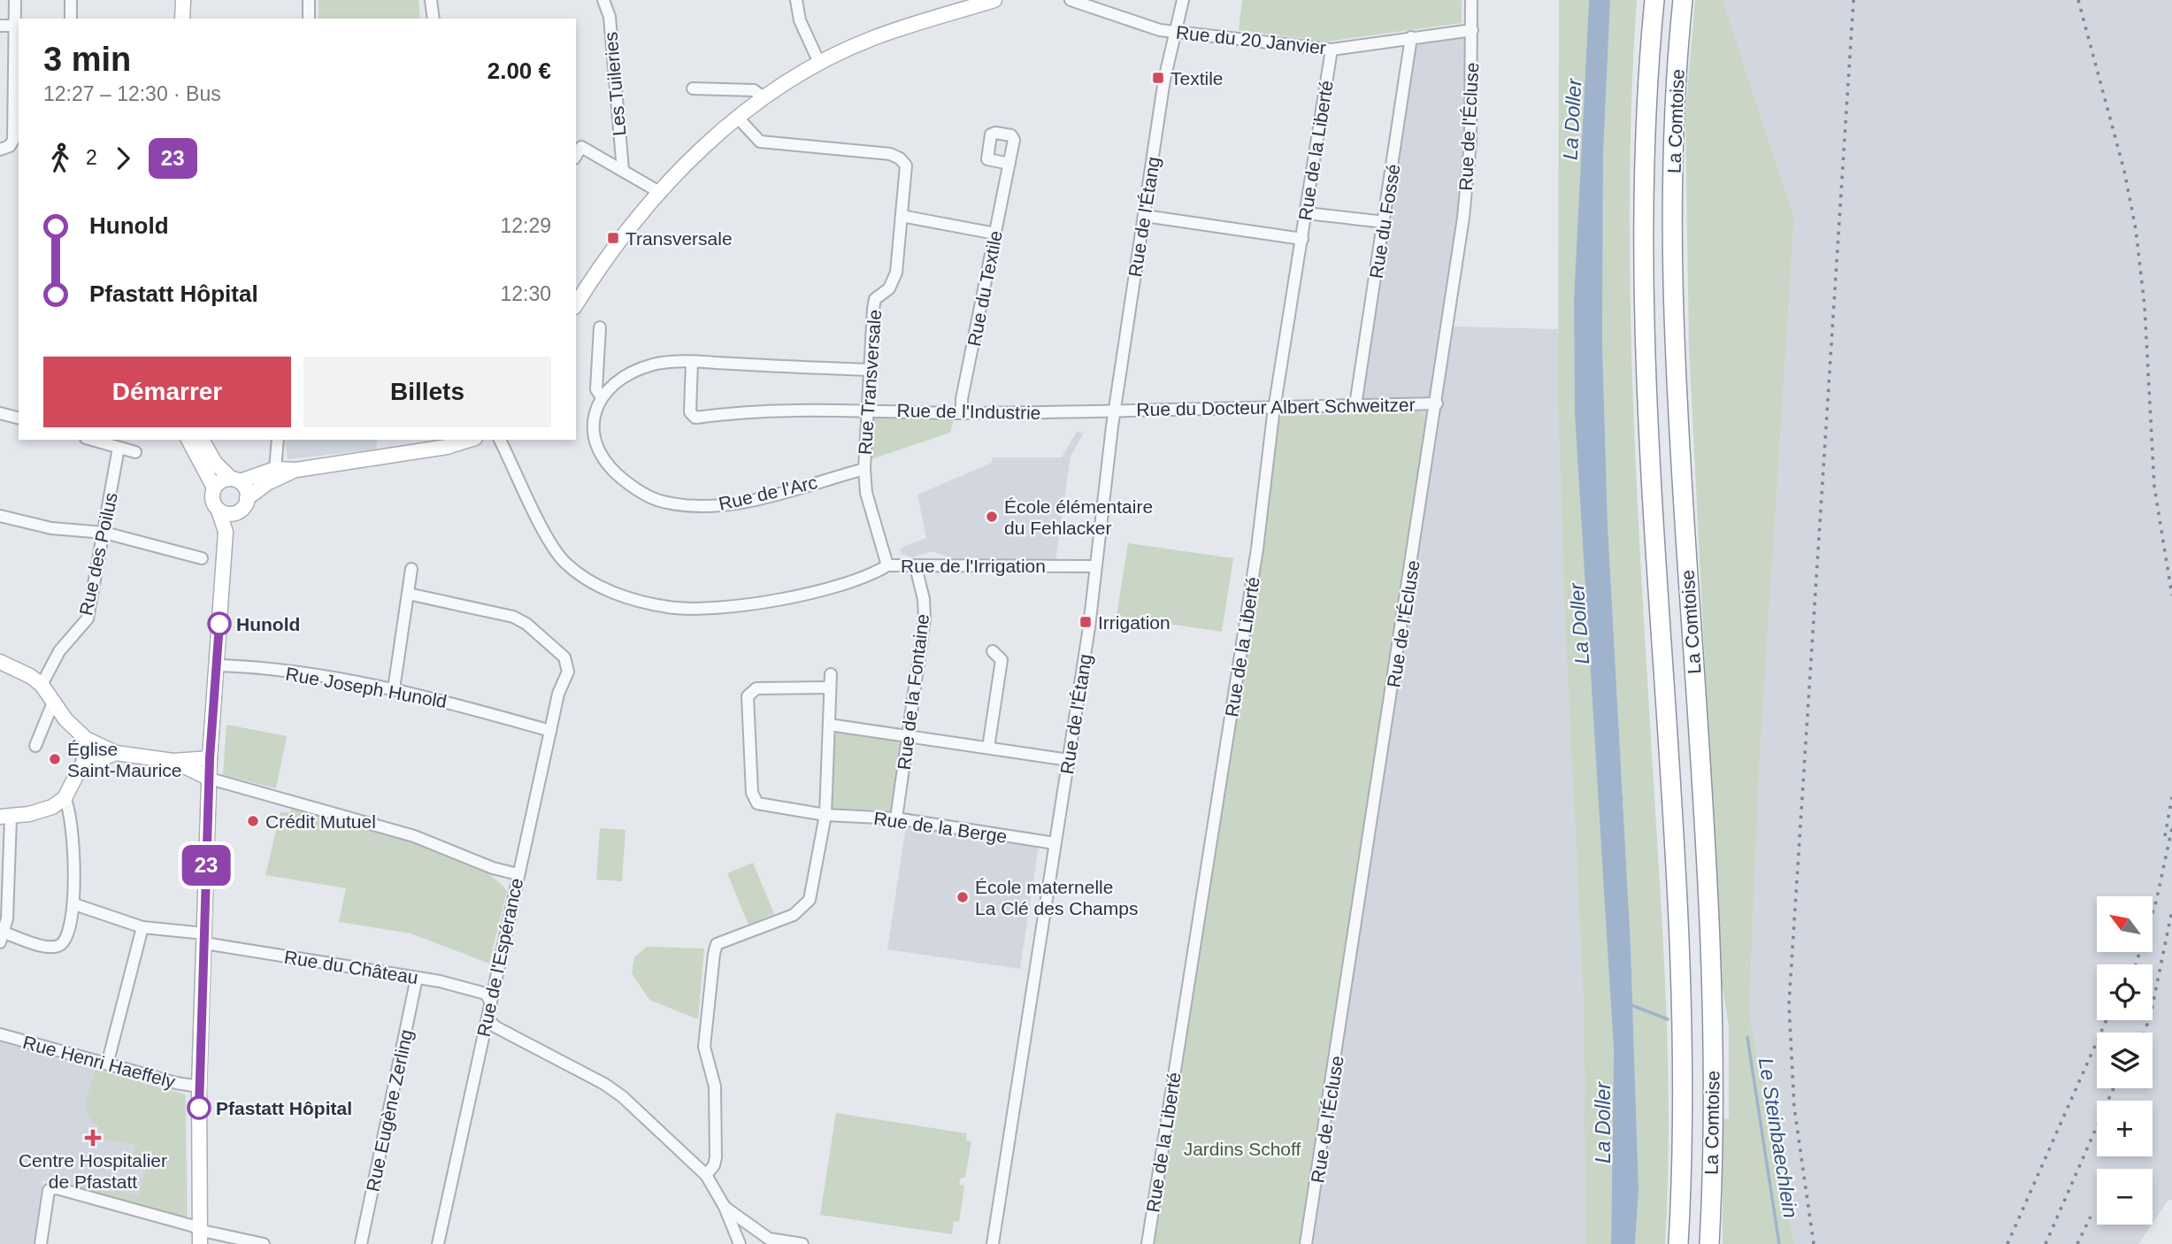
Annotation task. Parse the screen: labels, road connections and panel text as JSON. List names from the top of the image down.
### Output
{
  "streets": {
    "highway": ["La Comtoise"],
    "street": [
      "Rue du 20 Janvier",
      "Les Tuileries",
      "Rue de l'Écluse",
      "Rue de la Liberté",
      "Rue de l'Étang",
      "Rue du Fossé",
      "Rue du Textile",
      "Rue Transversale",
      "Rue du Docteur Albert Schweitzer",
      "Rue de l'Industrie",
      "Rue de l'Arc",
      "Rue des Poilus",
      "Rue de l'Irrigation",
      "Rue Joseph Hunold",
      "Rue de la Fontaine",
      "Rue de la Berge",
      "Rue de l'Espérance",
      "Rue du Château",
      "Rue Henri Haeffely",
      "Rue Eugène Zerling"
    ]
  },
  "crossings": [
    ["Rue du 20 Janvier", "Rue de l'Écluse"],
    ["Rue du 20 Janvier", "Rue de la Liberté"],
    ["Rue du 20 Janvier", "Rue de l'Étang"],
    ["Rue du 20 Janvier", "Rue du Fossé"],
    ["Rue de l'Écluse", "Rue du Docteur Albert Schweitzer"],
    ["Rue de la Liberté", "Rue du Docteur Albert Schweitzer"],
    ["Rue de l'Étang", "Rue du Docteur Albert Schweitzer"],
    ["Rue de l'Étang", "Rue de l'Industrie"],
    ["Rue de l'Étang", "Rue de l'Irrigation"],
    ["Rue de l'Étang", "Rue de la Berge"],
    ["Rue du Fossé", "Rue du Docteur Albert Schweitzer"],
    ["Rue du Textile", "Rue de l'Industrie"],
    ["Rue Transversale", "Rue de l'Industrie"],
    ["Rue Transversale", "Rue de l'Arc"],
    ["Rue Transversale", "Rue de l'Irrigation"],
    ["Rue du Docteur Albert Schweitzer", "Rue de l'Industrie"],
    ["Rue de l'Irrigation", "Rue de la Fontaine"],
    ["Rue Joseph Hunold", "Rue de l'Espérance"],
    ["Rue de la Fontaine", "Rue de la Berge"],
    ["Rue de l'Espérance", "Rue du Château"],
    ["Rue du Château", "Rue Eugène Zerling"]
  ],
  "water": ["La Doller", "Le Steinbaechlein"],
  "parks": ["Jardins Schoff"],
  "places": {
    "transit": ["Textile", "Transversale", "Irrigation"],
    "other": [
      "École élémentaire du Fehlacker",
      "Hunold",
      "Église Saint-Maurice",
      "Crédit Mutuel",
      "École maternelle La Clé des Champs",
      "Pfastatt Hôpital"
    ],
    "health": ["Centre Hospitalier de Pfastatt"]
  },
  "lines": ["bus line 23"],
  "north": "top left",
  "page": {
    "on_map": "23",
    "heading": ["3 min", "12:27 – 12:30 · Bus", "2.00 €"],
    "legs": ["2", "23"],
    "list": [
      {
        "name": "Hunold",
        "value": "12:29"
      },
      {
        "name": "Pfastatt Hôpital",
        "value": "12:30"
      }
    ],
    "buttons": ["Démarrer", "Billets"],
    "map_buttons": ["+", "−"]
  }
}
